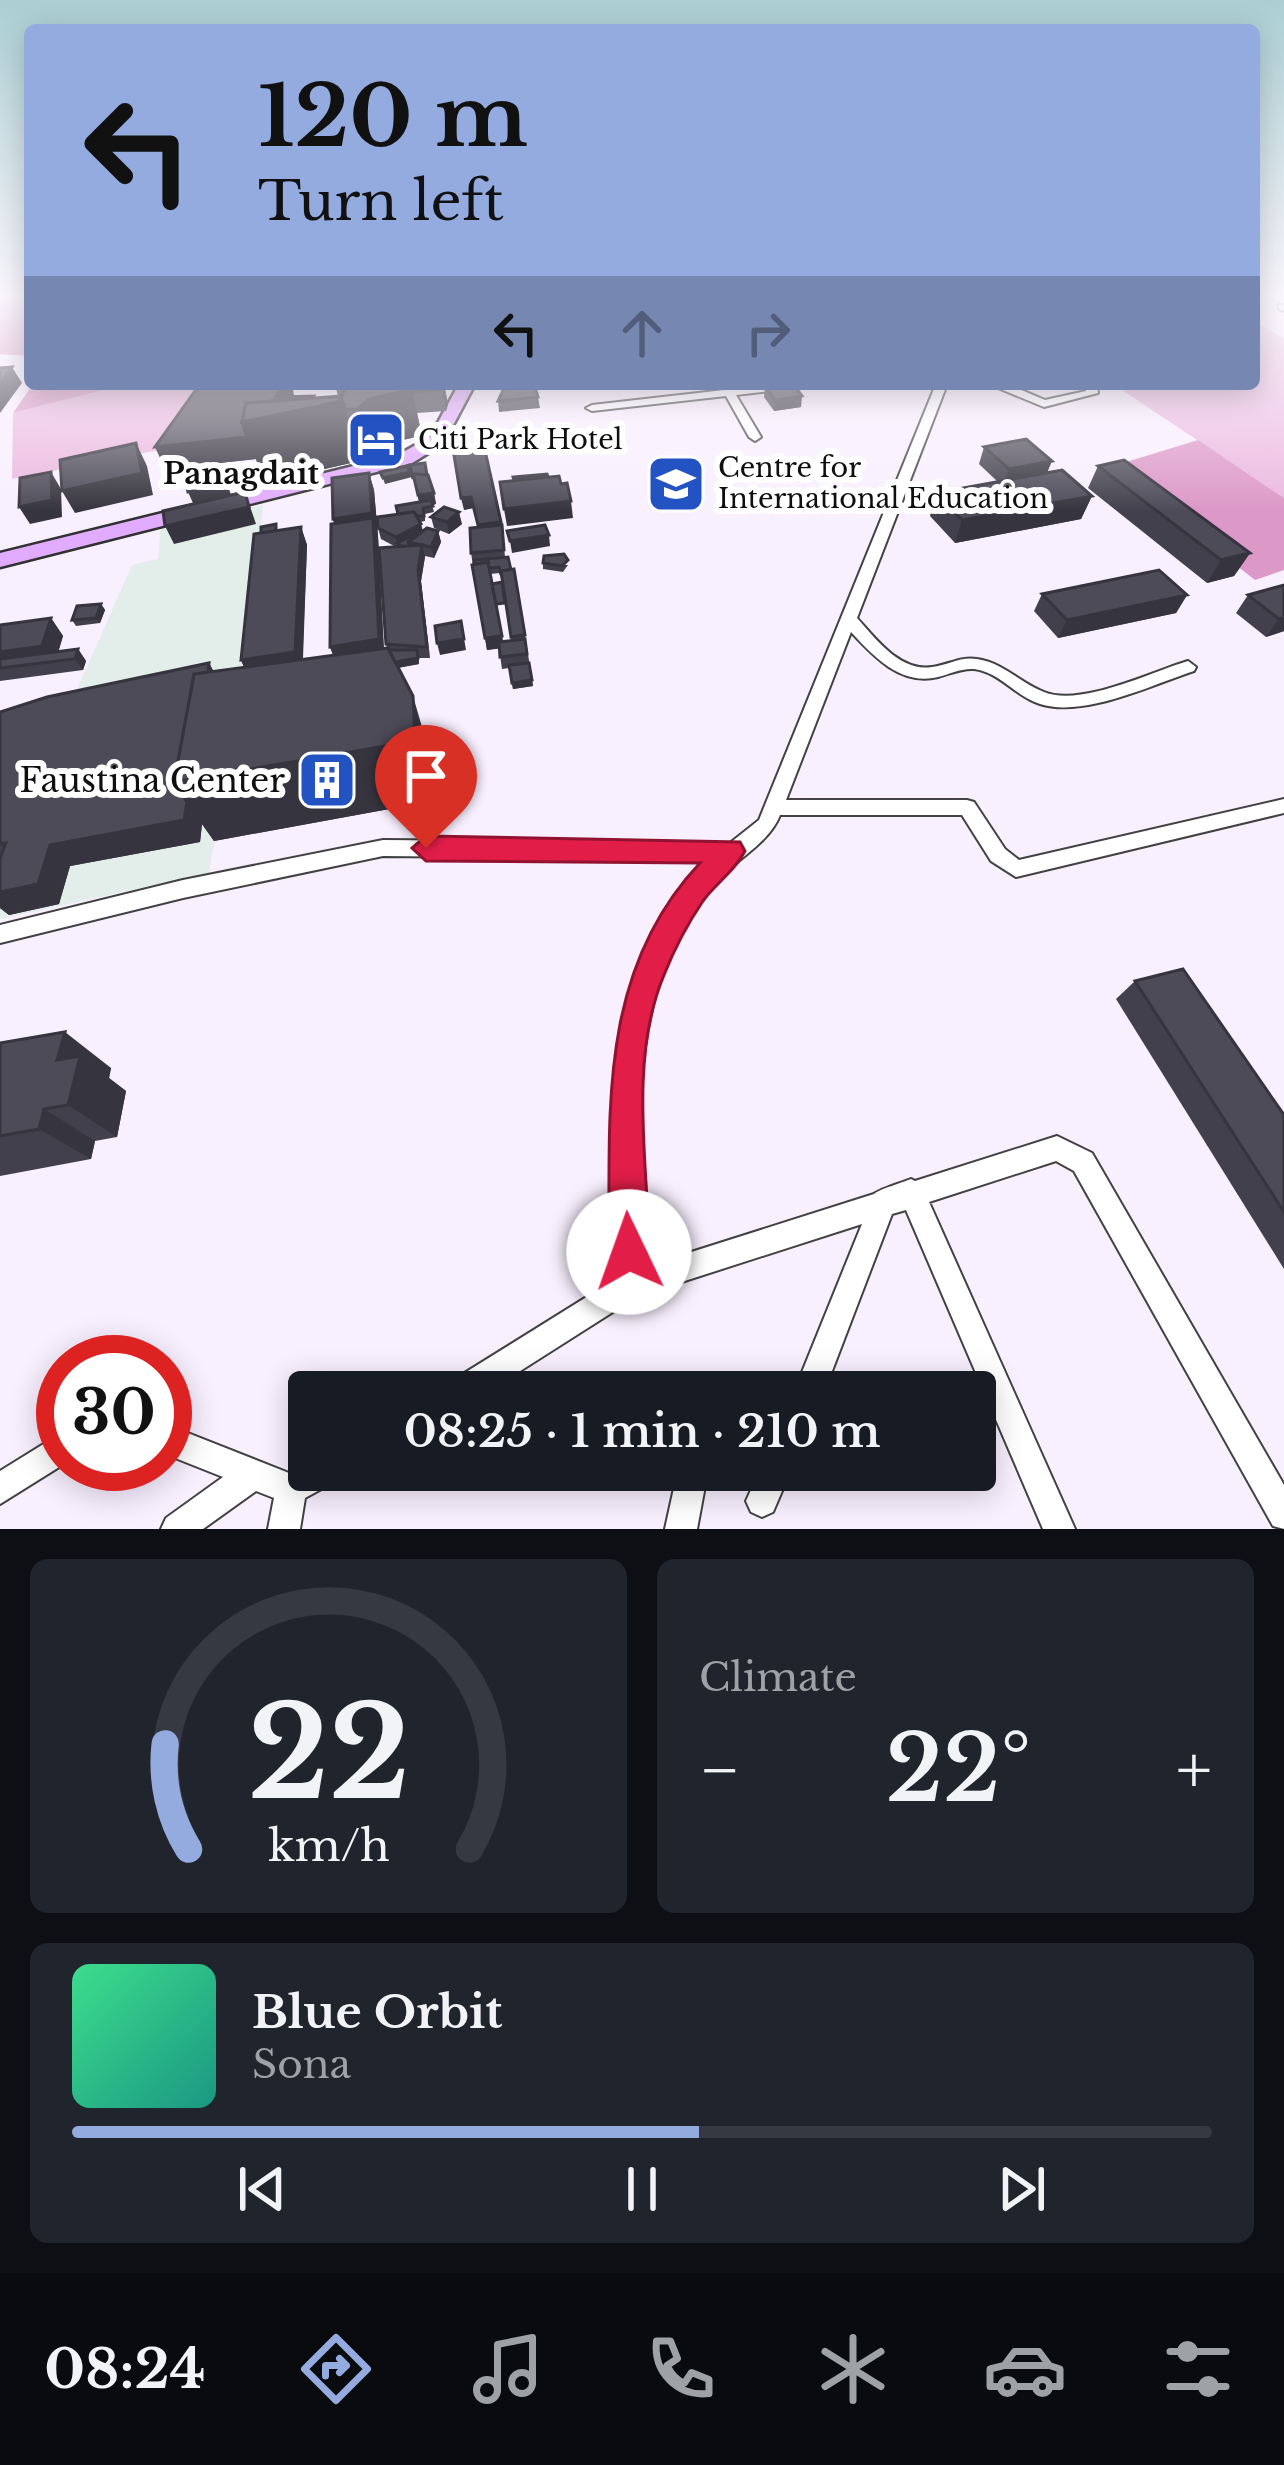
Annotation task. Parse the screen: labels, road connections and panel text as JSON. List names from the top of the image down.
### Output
{
  "districts": ["Panagdait"],
  "places": {
    "hotel": ["Citi Park Hotel"],
    "school or university": ["Centre for International Education"],
    "building": ["Faustina Center"]
  },
  "page": {
    "turn": ["120 m", "Turn left"],
    "limit": "30",
    "trip": "08:25 · 1 min · 210 m",
    "tile": "Climate",
    "heat": ["−", "22°", "+"],
    "song": ["Blue Orbit", "Sona"],
    "tabs": "08:24",
    "gauge": ["22", "km/h"]
  }
}
